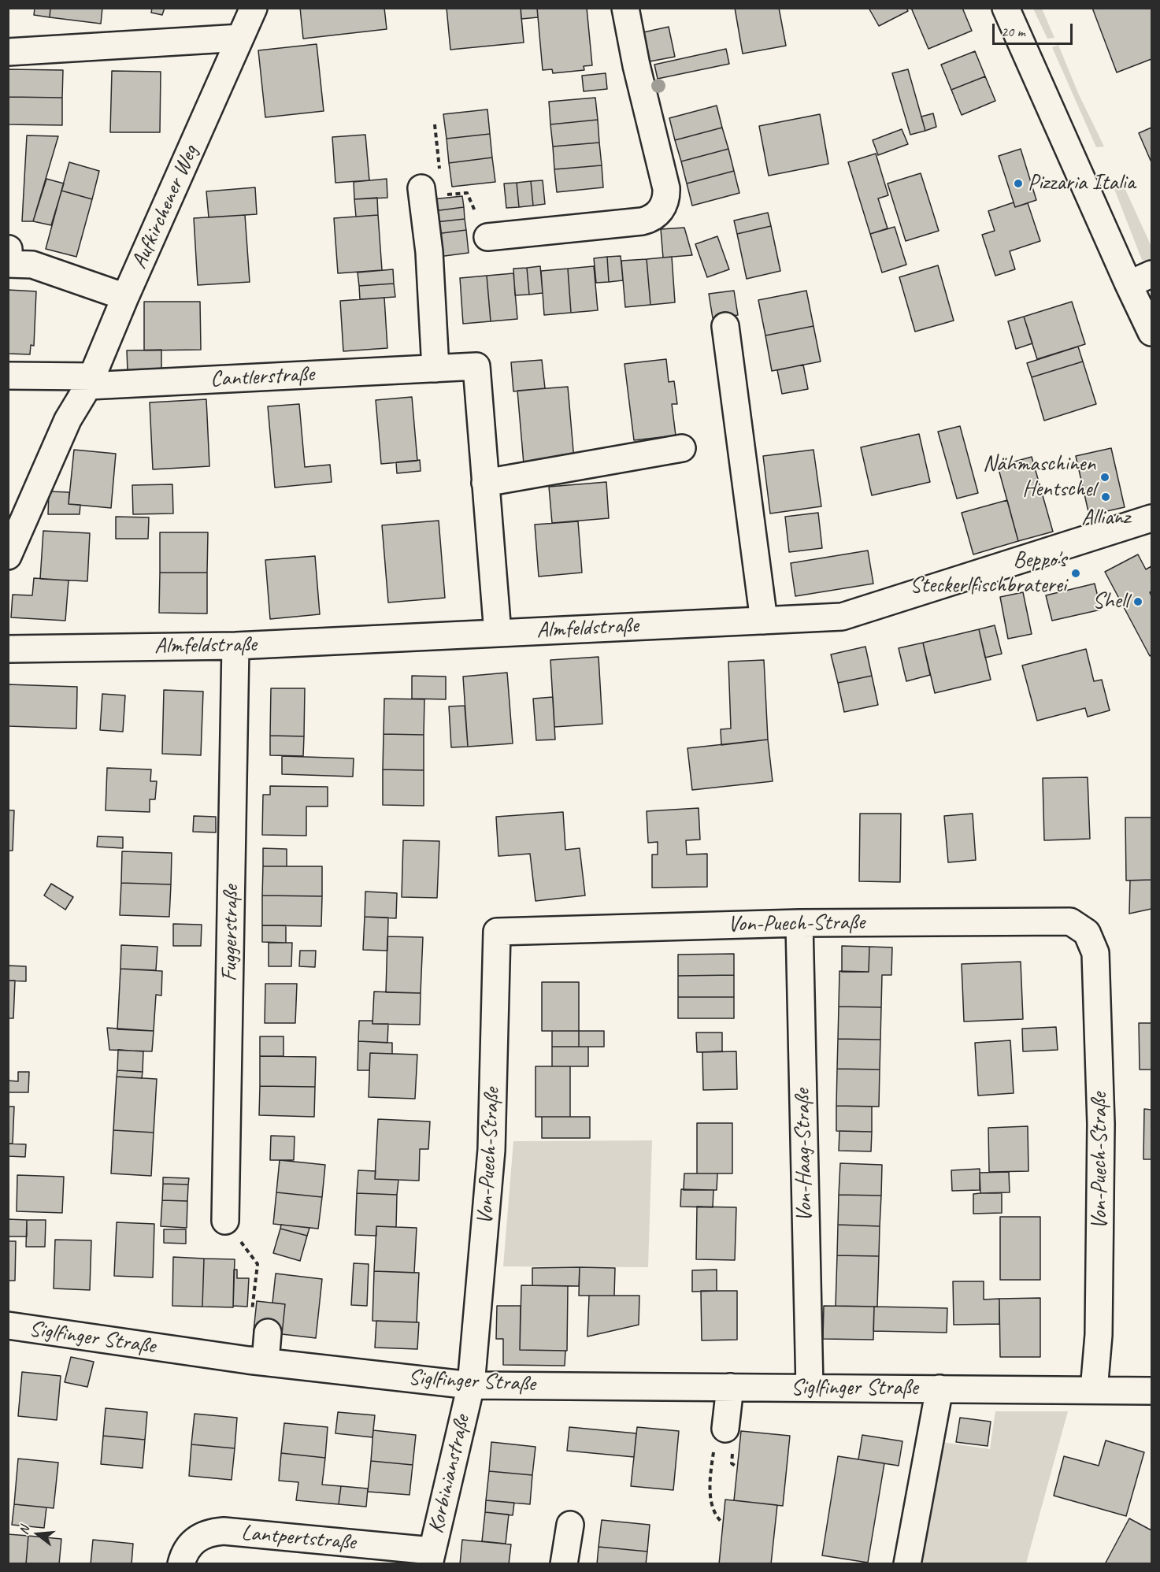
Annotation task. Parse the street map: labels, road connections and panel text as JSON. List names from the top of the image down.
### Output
{
  "streets": {
    "street": [
      "Aufkirchener Weg",
      "Cantlerstraße",
      "Almfeldstraße",
      "Von-Puech-Straße",
      "Fuggerstraße",
      "Von-Haag-Straße",
      "Siglfinger Straße",
      "Korbinianstraße",
      "Lantpertstraße"
    ]
  },
  "crossings": [
    ["Aufkirchener Weg", "Cantlerstraße"],
    ["Cantlerstraße", "Almfeldstraße"],
    ["Almfeldstraße", "Fuggerstraße"],
    ["Von-Puech-Straße", "Von-Haag-Straße"],
    ["Von-Puech-Straße", "Siglfinger Straße"],
    ["Von-Puech-Straße", "Korbinianstraße"],
    ["Von-Haag-Straße", "Siglfinger Straße"],
    ["Siglfinger Straße", "Korbinianstraße"],
    ["Korbinianstraße", "Lantpertstraße"]
  ],
  "places": [
    "Pizzaria Italia",
    "Nähmaschinen Hentschel",
    "Allianz",
    "Beppo's Steckerlfischbraterei",
    "Shell"
  ],
  "scale_bar": "20 m",
  "north": "left"
}
